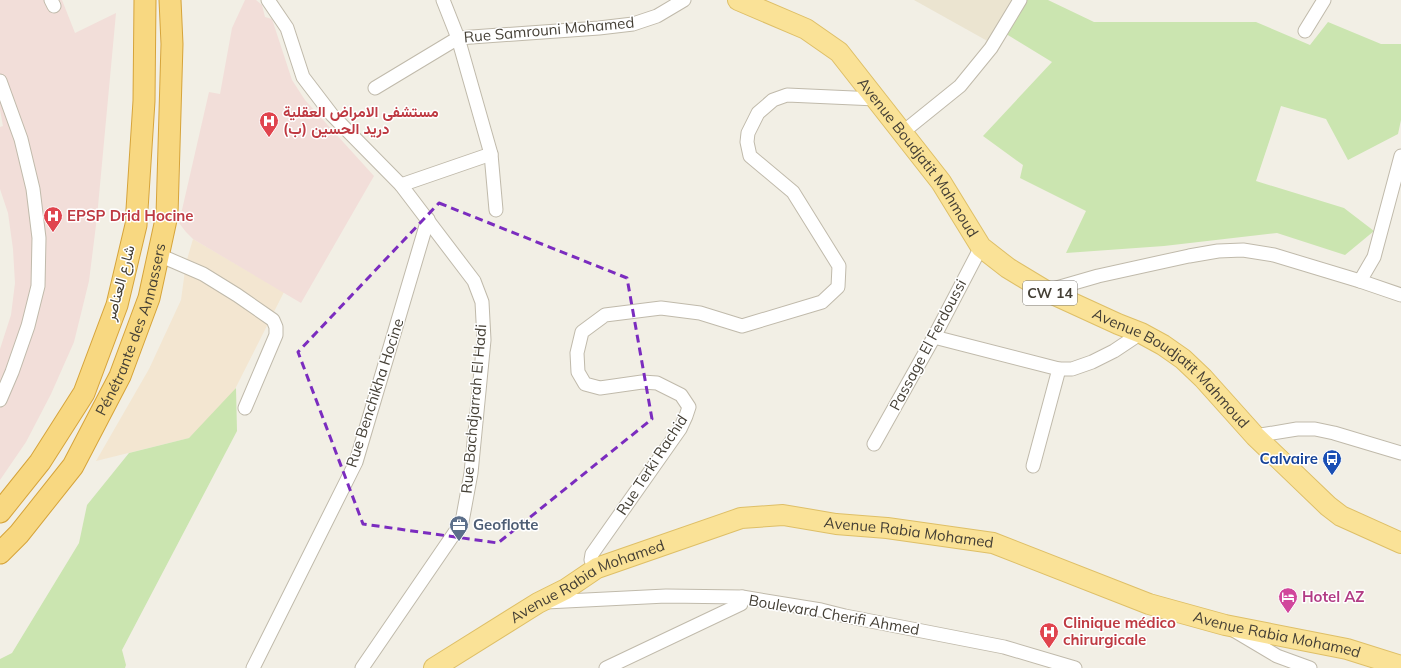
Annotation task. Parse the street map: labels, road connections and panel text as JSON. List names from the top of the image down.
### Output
{
  "streets": {
    "highway": ["شارع العناصر", "Pénétrante des Annassers"],
    "main road": ["Avenue Boudjatit Mahmoud", "CW 14", "Avenue Rabia Mohamed"],
    "street": [
      "Rue Samrouni Mohamed",
      "Passage El Ferdoussi",
      "Rue Benchikha Hocine",
      "Rue Bachdjarrah El Hadi",
      "Rue Terki Rachid",
      "Boulevard Cherifi Ahmed"
    ]
  },
  "crossings": [
    ["Avenue Boudjatit Mahmoud", "Passage El Ferdoussi"],
    ["Avenue Boudjatit Mahmoud", "Rue Terki Rachid"],
    ["Rue Benchikha Hocine", "Rue Bachdjarrah El Hadi"],
    ["Rue Terki Rachid", "Avenue Rabia Mohamed"]
  ],
  "places": {
    "hospital": ["مستشفى الامراض العقلية دريد الحسين (ب)", "EPSP Drid Hocine", "Clinique médico chirurgicale"],
    "bus stop": ["Calvaire"],
    "office": ["Geoflotte"],
    "hotel": ["Hotel AZ"]
  }
}
